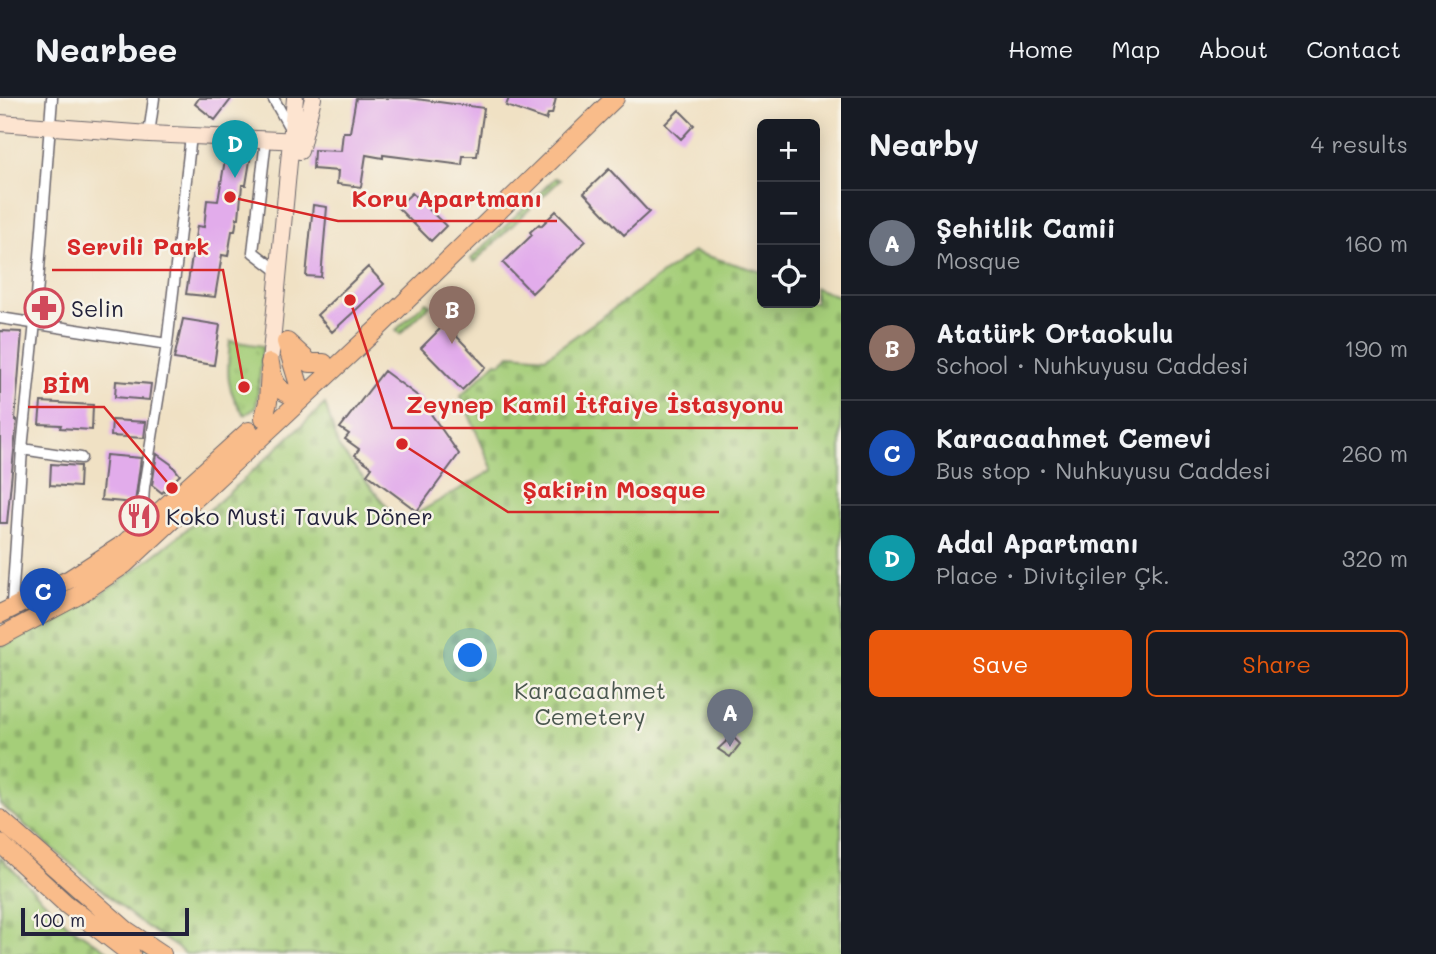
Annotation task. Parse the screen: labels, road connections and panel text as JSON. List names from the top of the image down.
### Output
{
  "parks": ["Karacaahmet Cemetery"],
  "places": {
    "other": [
      "Koru Apartmanı",
      "Zeynep Kamil İtfaiye İstasyonu",
      "Servili Park",
      "Şakirin Mosque",
      "BİM"
    ],
    "pharmacy": ["Selin"],
    "restaurant": ["Koko Musti Tavuk Döner"]
  },
  "scale_bar": "100 m",
  "page": {
    "header": "Nearbee",
    "nav": [
      "Home",
      "Map",
      "About",
      "Contact"
    ],
    "heading": ["Nearby", "4 results"],
    "map_buttons": ["+", "−"],
    "pins": [
      "D",
      "B",
      "C",
      "A"
    ],
    "list": [
      {
        "mark": "A",
        "name": "Şehitlik Camii",
        "note": "Mosque",
        "value": "160 m"
      },
      {
        "mark": "B",
        "name": "Atatürk Ortaokulu",
        "note": "School · Nuhkuyusu Caddesi",
        "value": "190 m"
      },
      {
        "mark": "C",
        "name": "Karacaahmet Cemevi",
        "note": "Bus stop · Nuhkuyusu Caddesi",
        "value": "260 m"
      },
      {
        "mark": "D",
        "name": "Adal Apartmanı",
        "note": "Place · Divitçiler Çk.",
        "value": "320 m"
      }
    ],
    "buttons": ["Save", "Share"],
    "scale": "100 m"
  }
}
